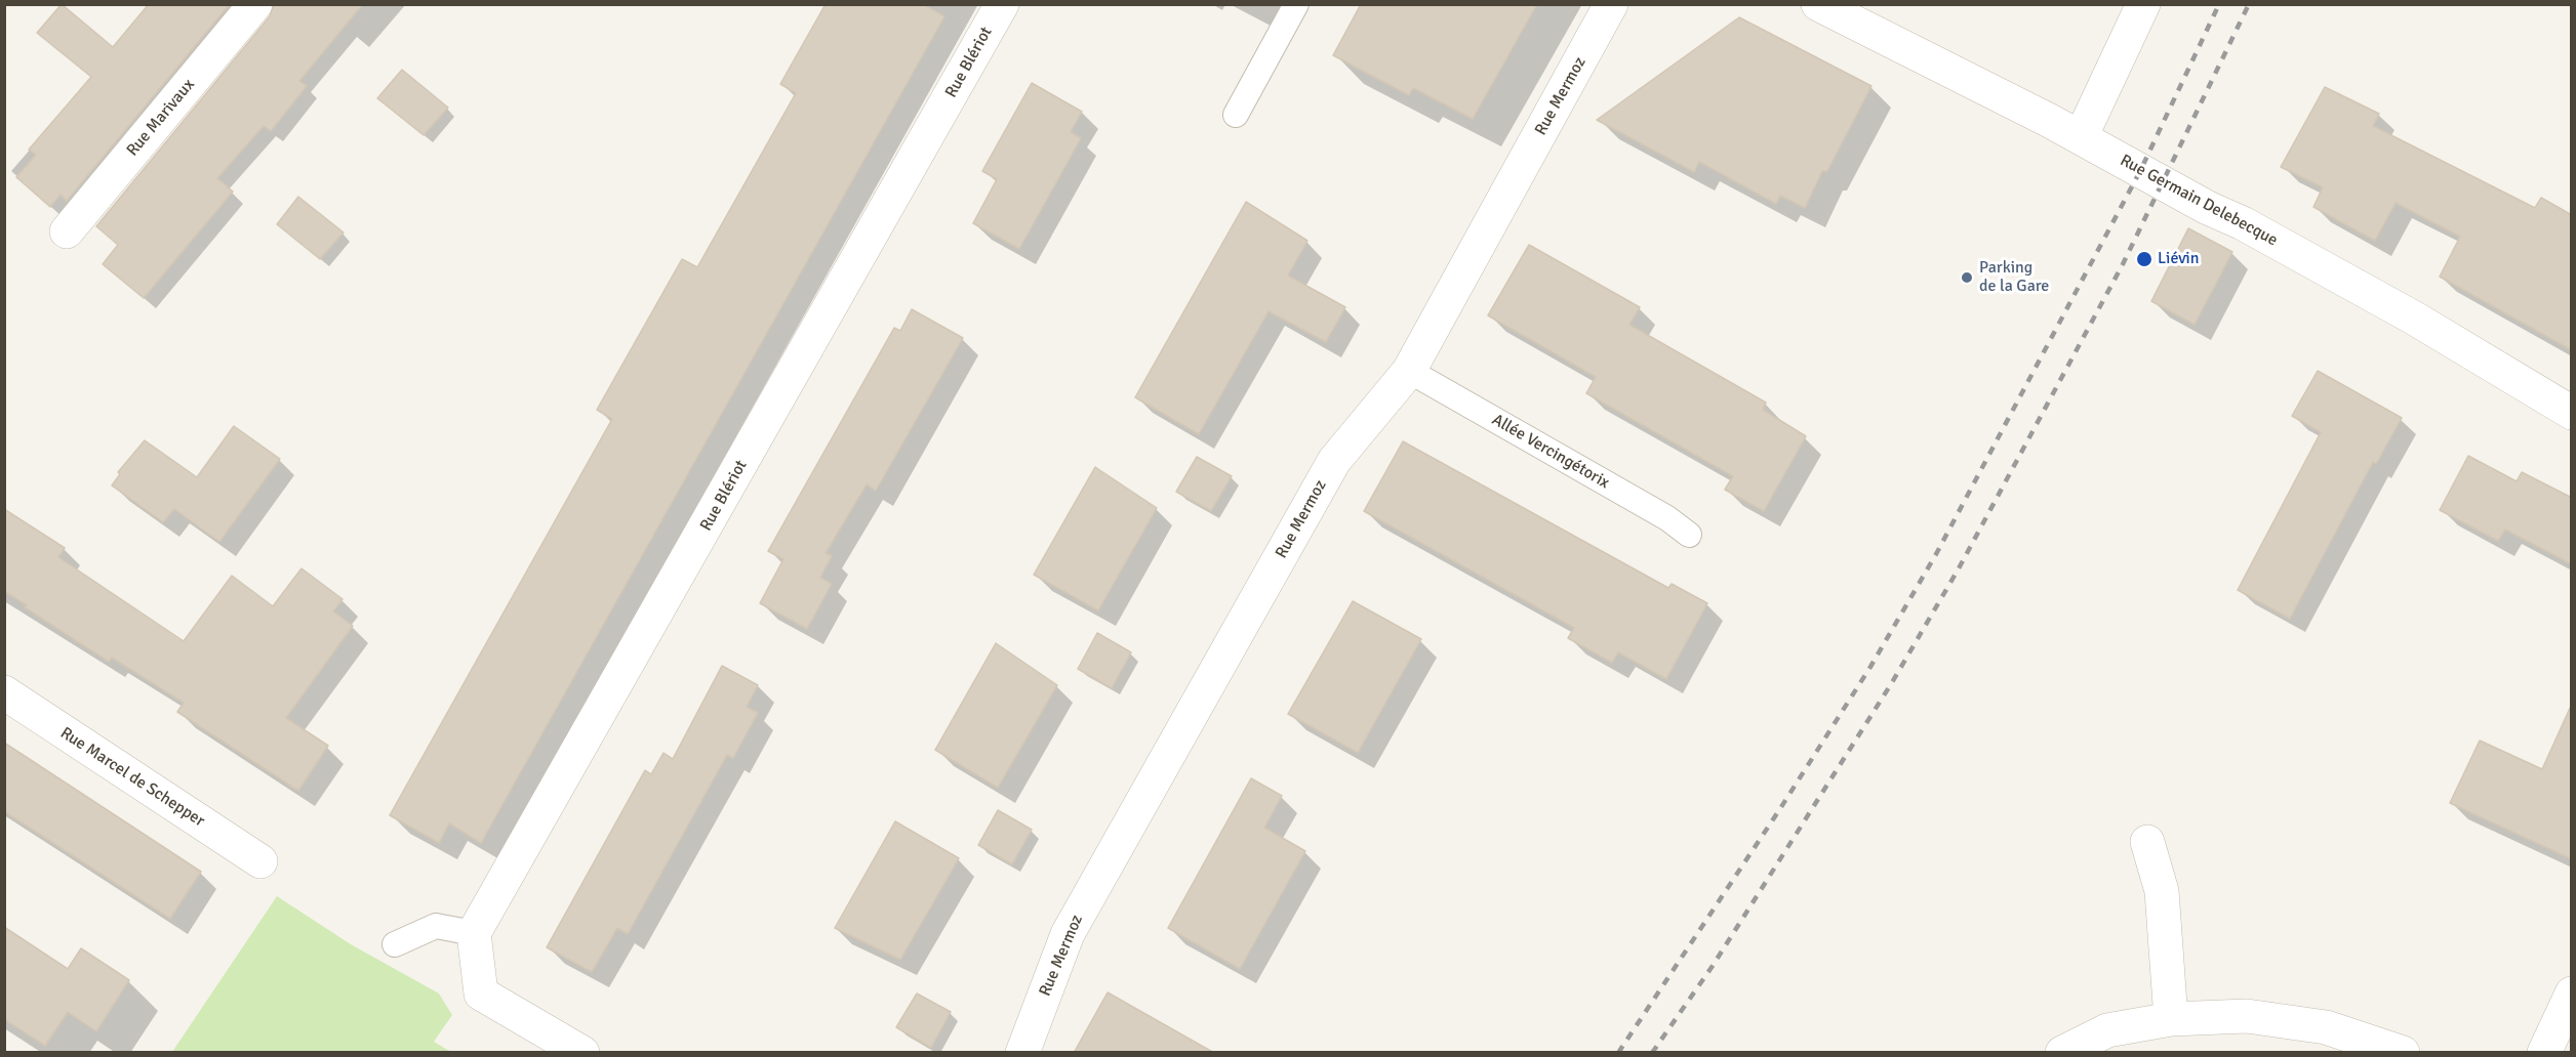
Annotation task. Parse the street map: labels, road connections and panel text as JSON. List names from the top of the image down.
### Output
{
  "streets": {
    "street": [
      "Rue Blériot",
      "Rue Mermoz",
      "Rue Marivaux",
      "Rue Germain Delebecque",
      "Rue Marcel de Schepper"
    ],
    "lane": ["Allée Vercingétorix"]
  },
  "crossings": [
    ["Rue Mermoz", "Allée Vercingétorix"]
  ],
  "places": ["Liévin", "Parking de la Gare"]
}
